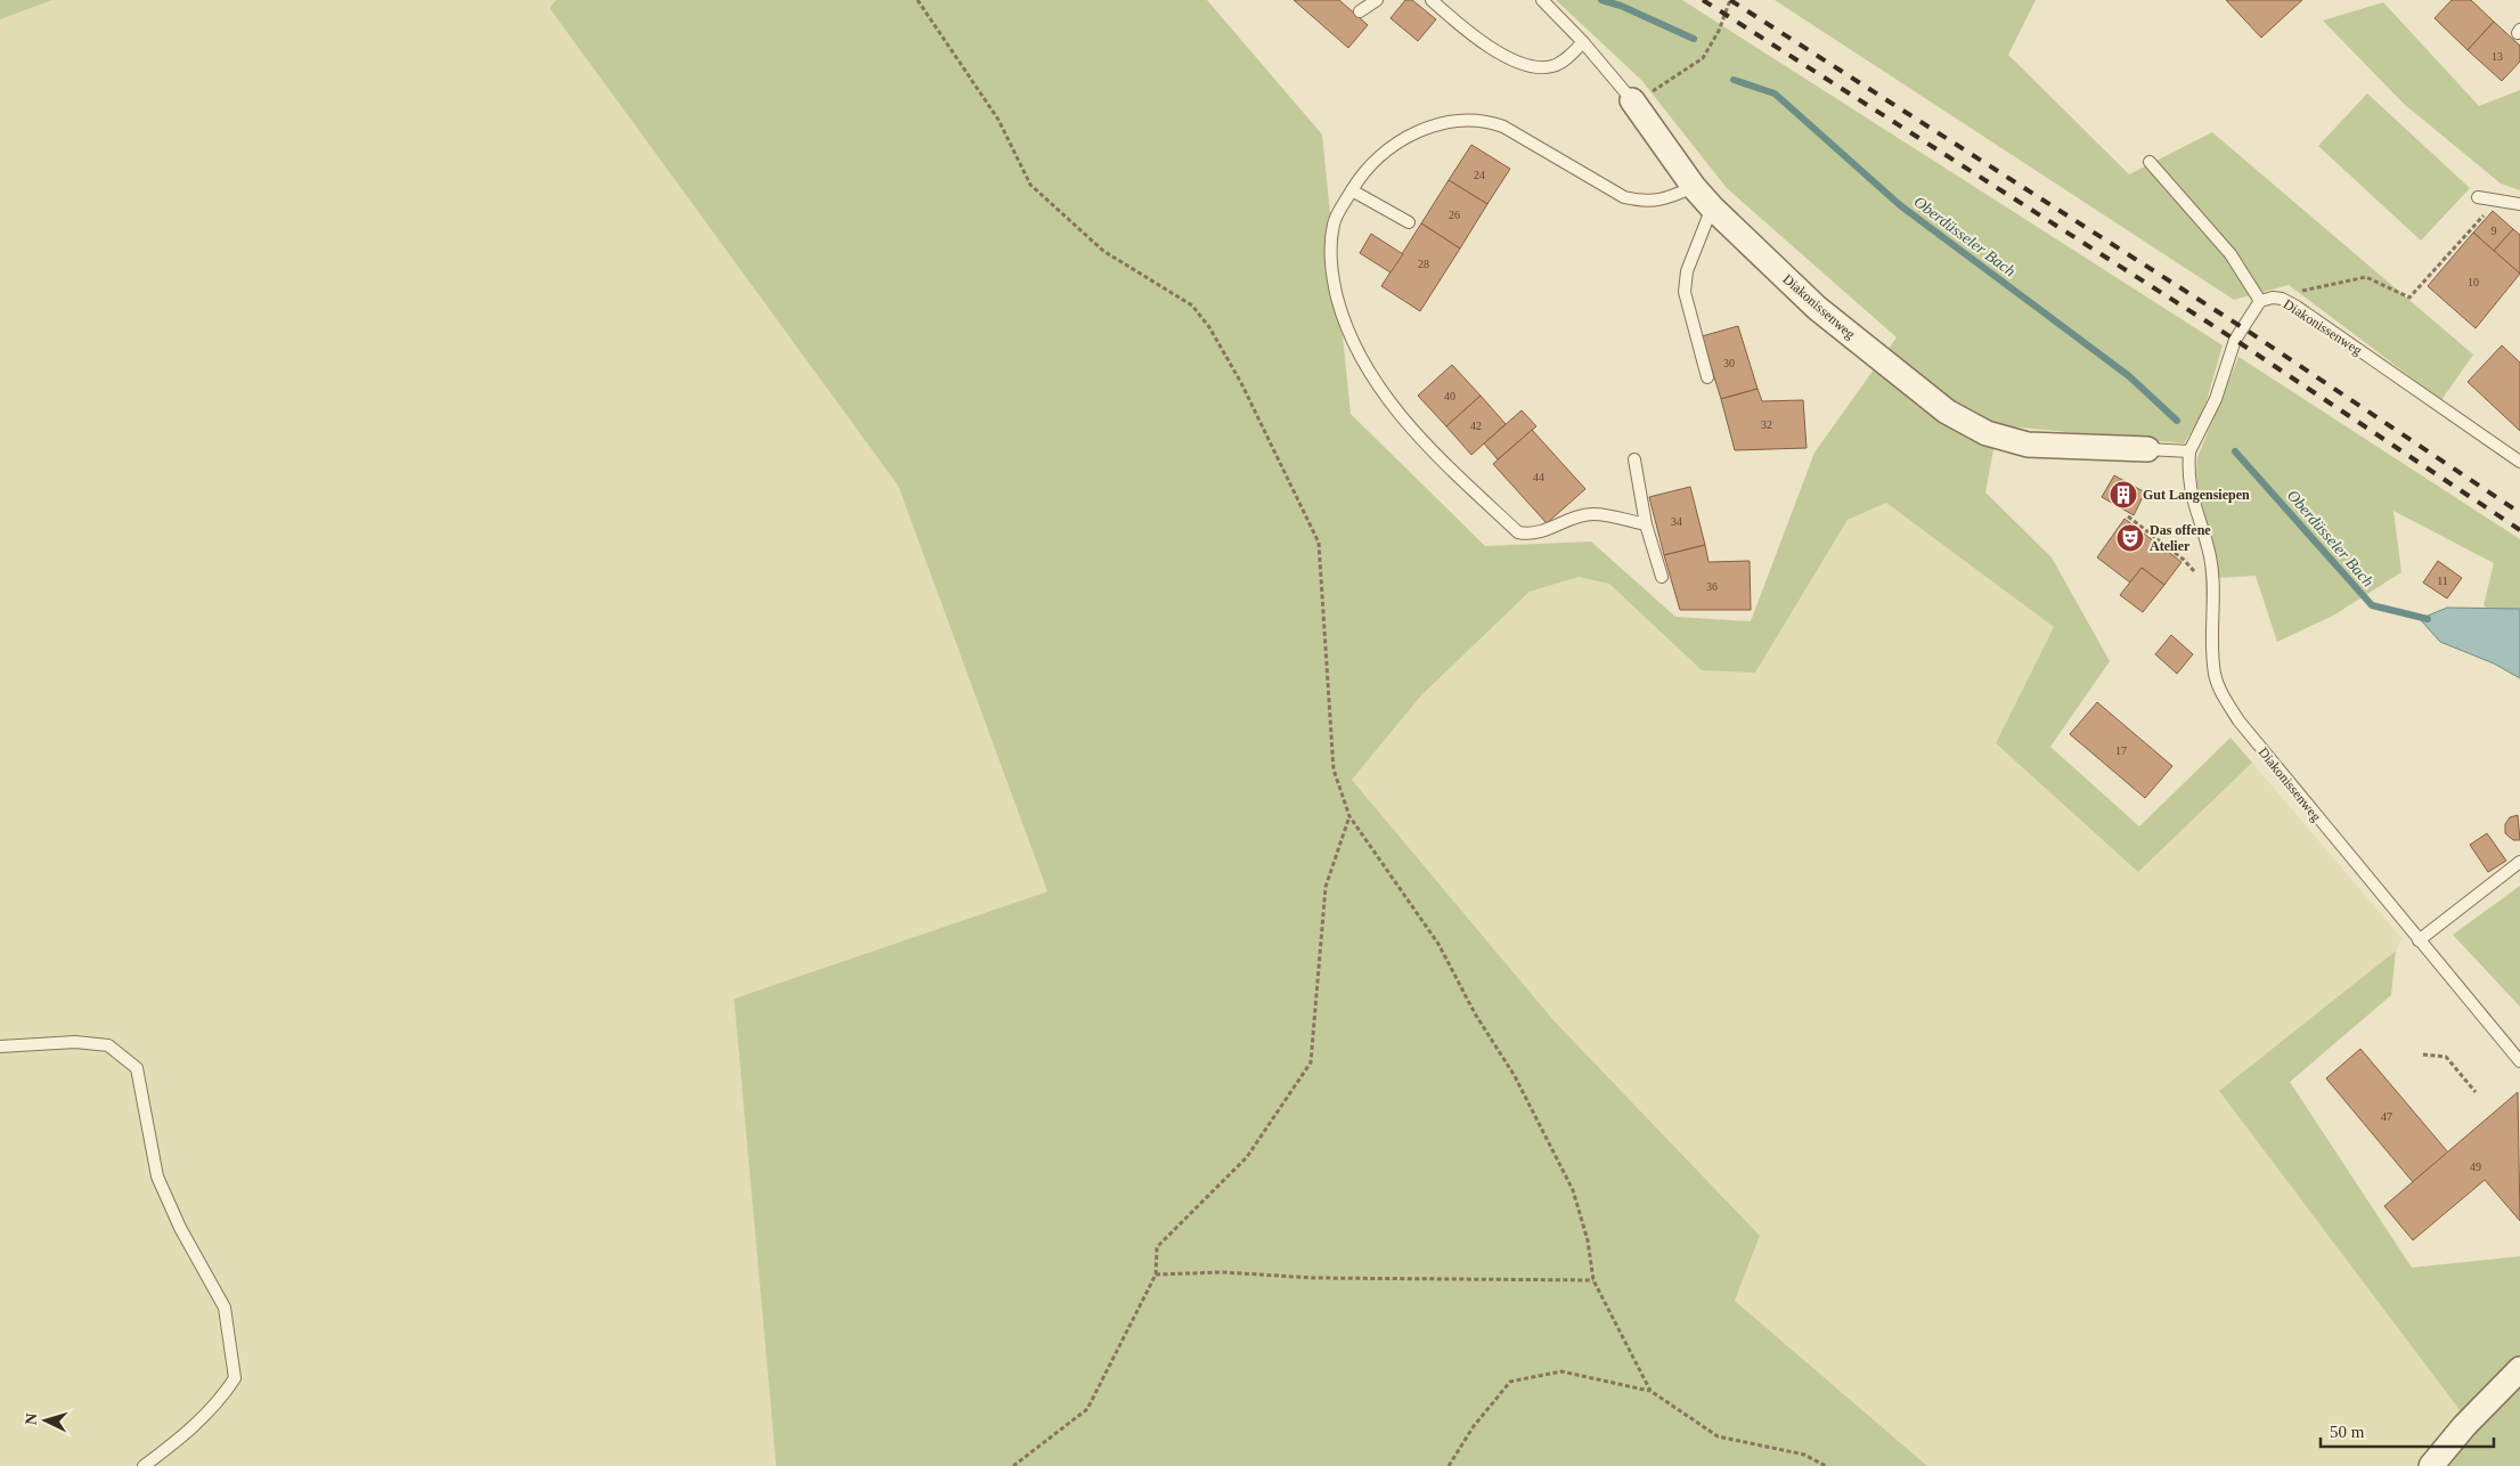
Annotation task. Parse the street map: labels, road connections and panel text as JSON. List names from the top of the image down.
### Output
{
  "streets": {
    "street": ["Diakonissenweg"]
  },
  "water": ["Oberdüsseler Bach"],
  "places": {
    "building": ["Gut Langensiepen"],
    "theatre": ["Das offene Atelier"]
  },
  "house_numbers": [
    "13",
    "24",
    "26",
    "9",
    "28",
    "10",
    "30",
    "40",
    "32",
    "42",
    "44",
    "34",
    "11",
    "36",
    "17",
    "47",
    "49"
  ],
  "scale_bar": "50 m",
  "north": "left"
}
